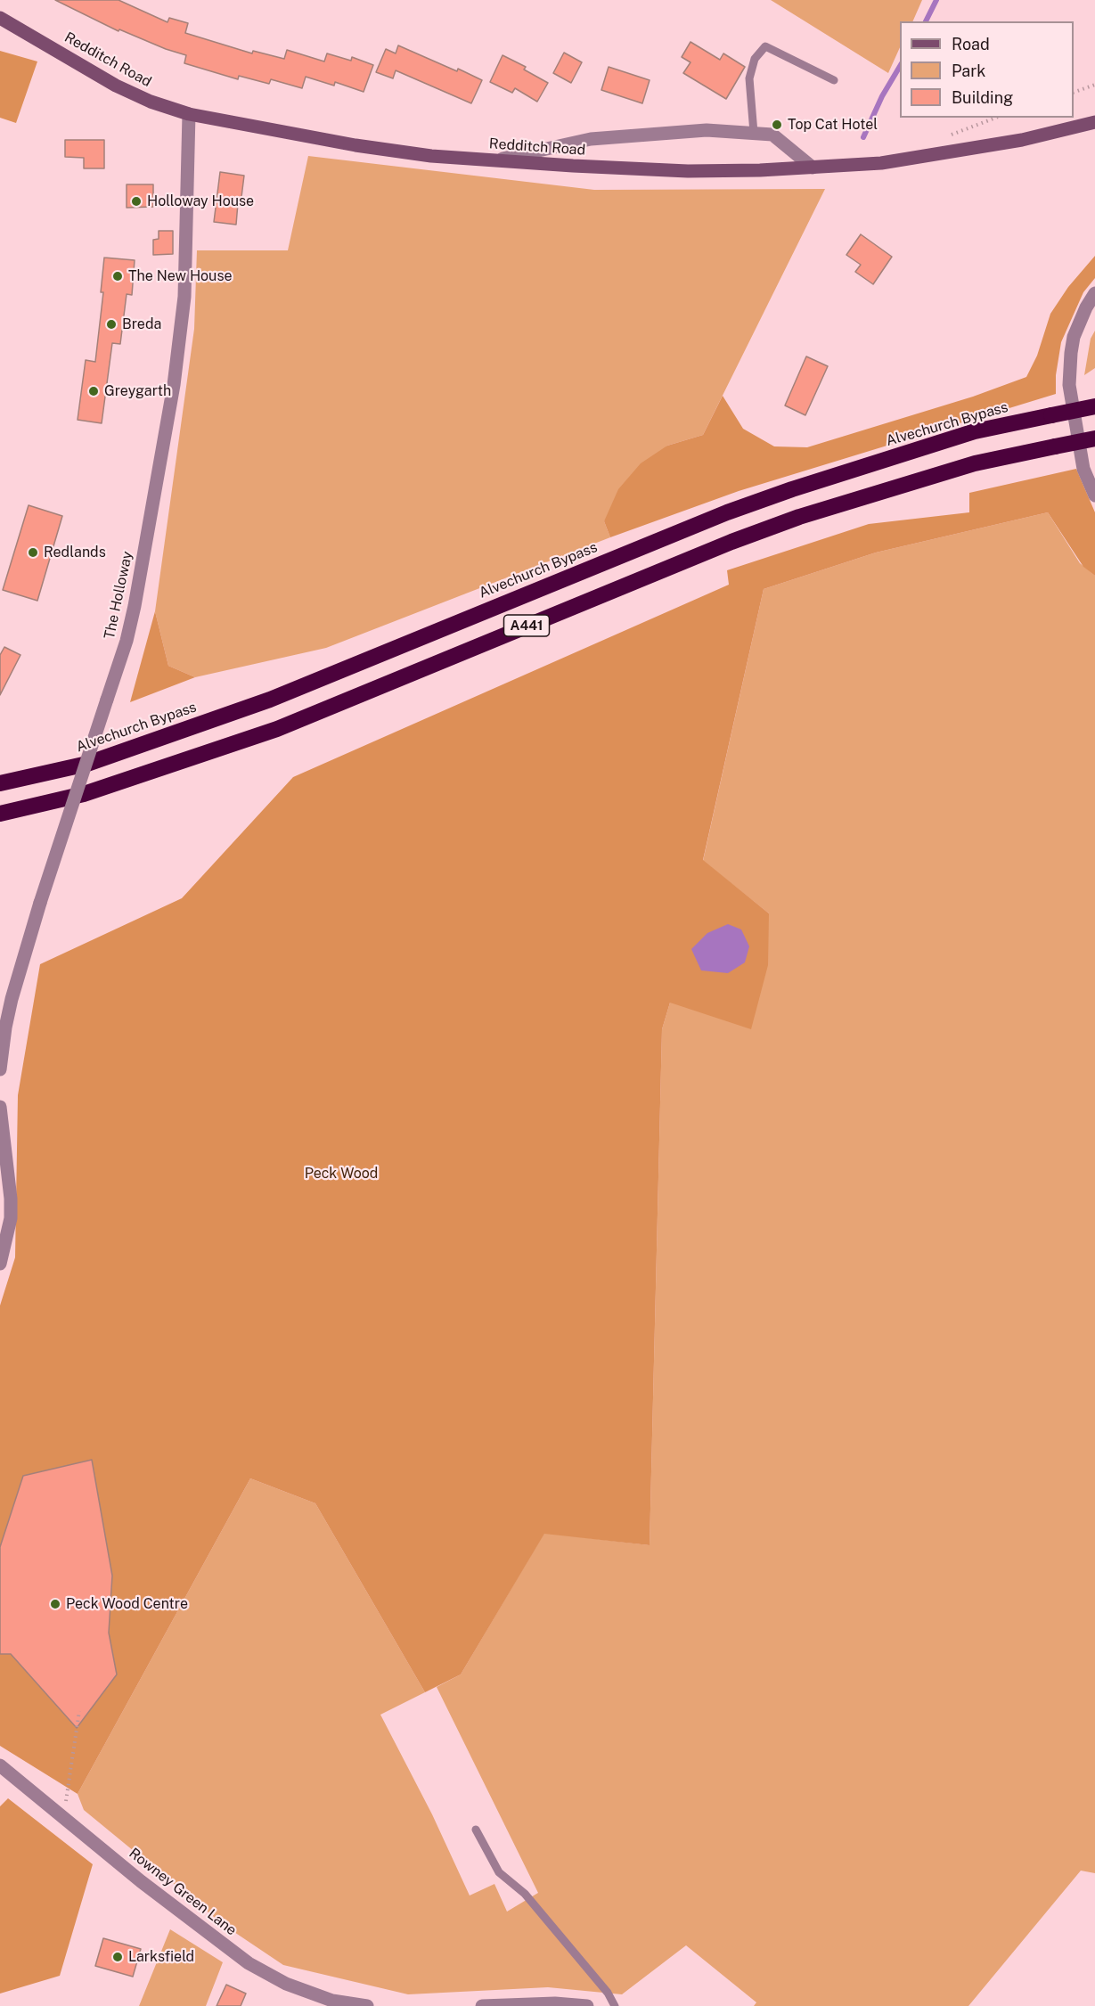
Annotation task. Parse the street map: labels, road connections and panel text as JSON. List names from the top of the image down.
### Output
{
  "streets": {
    "highway": ["Alvechurch Bypass", "A441"],
    "main road": ["Redditch Road"],
    "street": ["The Holloway", "Rowney Green Lane"]
  },
  "crossings": [
    ["Redditch Road", "The Holloway"]
  ],
  "parks": ["Peck Wood"],
  "places": [
    "Top Cat Hotel",
    "Holloway House",
    "The New House",
    "Breda",
    "Greygarth",
    "Redlands",
    "Peck Wood Centre",
    "Larksfield"
  ],
  "legend": ["Road", "Park", "Building"]
}
